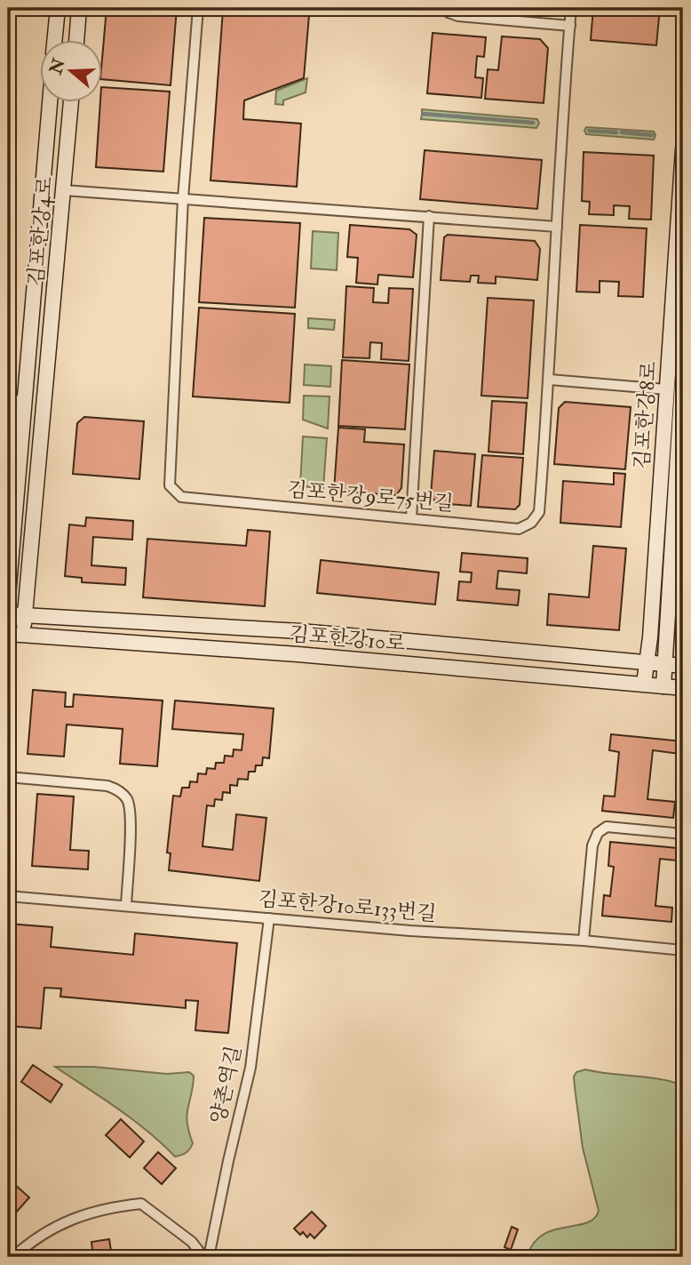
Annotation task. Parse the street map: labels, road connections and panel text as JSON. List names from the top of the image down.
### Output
{
  "streets": {
    "street": [
      "김포한강4로",
      "김포한강8로",
      "김포한강9로75번길",
      "김포한강10로",
      "김포한강10로133번길",
      "양촌역길"
    ]
  },
  "crossings": [
    ["김포한강4로", "김포한강10로"],
    ["김포한강8로", "김포한강10로"],
    ["김포한강10로133번길", "양촌역길"]
  ],
  "north": "left"
}
